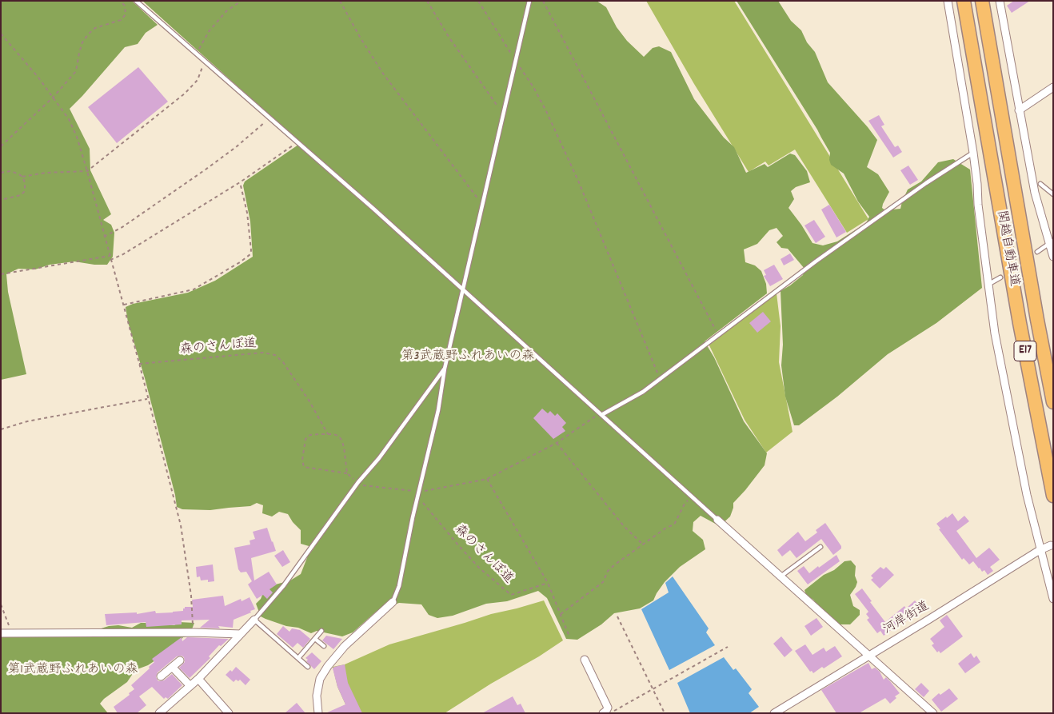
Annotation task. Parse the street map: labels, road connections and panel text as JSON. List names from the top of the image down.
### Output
{
  "streets": {
    "highway": ["関越自動車道", "E17"],
    "street": ["河岸街道"],
    "path": ["森のさんぽ道"]
  },
  "parks": ["第3武蔵野ふれあいの森", "第1武蔵野ふれあいの森"]
}
